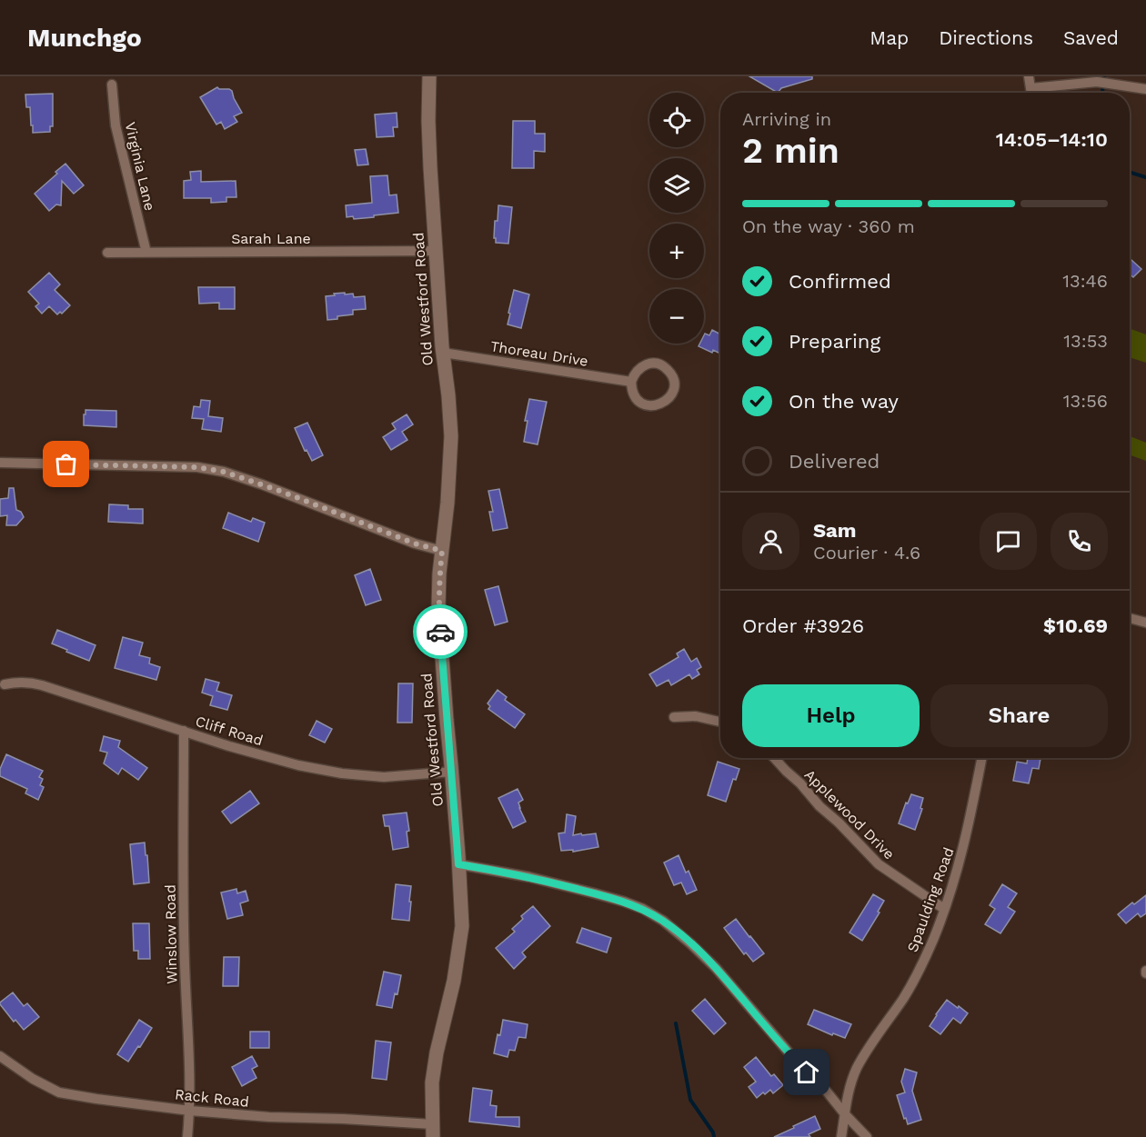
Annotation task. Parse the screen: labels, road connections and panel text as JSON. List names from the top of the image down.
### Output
{
  "streets": {
    "main road": ["Old Westford Road"],
    "street": [
      "Virginia Lane",
      "Sarah Lane",
      "Thoreau Drive",
      "Cliff Road",
      "Applewood Drive",
      "Spaulding Road",
      "Winslow Road",
      "Rack Road"
    ]
  },
  "crossings": [
    ["Virginia Lane", "Sarah Lane"],
    ["Sarah Lane", "Old Westford Road"],
    ["Old Westford Road", "Thoreau Drive"],
    ["Old Westford Road", "Cliff Road"],
    ["Old Westford Road", "Rack Road"],
    ["Cliff Road", "Winslow Road"],
    ["Applewood Drive", "Spaulding Road"],
    ["Winslow Road", "Rack Road"]
  ],
  "page": {
    "header": "Munchgo",
    "nav": ["Map", "Directions", "Saved"],
    "map_buttons": ["+", "−"],
    "heading": ["2 min", "Arriving in", "14:05–14:10"],
    "panel": [
      "Sam",
      "Courier · 4.6",
      "Order #3926",
      "$10.69"
    ],
    "bar": "On the way · 360 m",
    "list": [
      ["Confirmed", "13:46"],
      ["Preparing", "13:53"],
      ["On the way", "13:56"],
      "Delivered"
    ],
    "buttons": ["Help", "Share"]
  }
}
